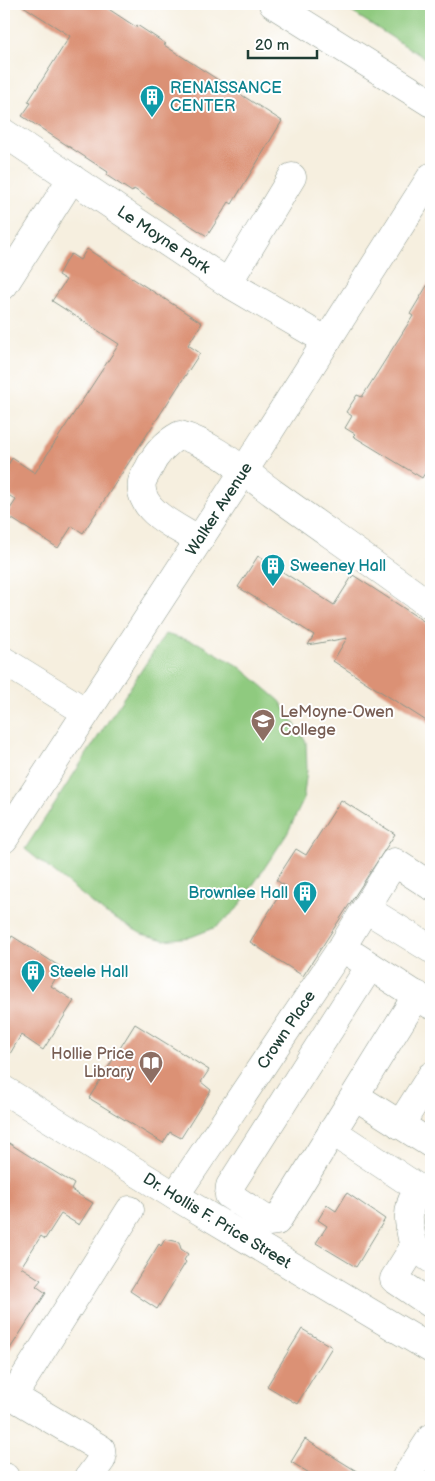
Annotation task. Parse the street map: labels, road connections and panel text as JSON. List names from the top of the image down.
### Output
{
  "streets": {
    "street": [
      "Le Moyne Park",
      "Walker Avenue",
      "Crown Place",
      "Dr. Hollis F. Price Street"
    ]
  },
  "crossings": [
    ["Le Moyne Park", "Walker Avenue"],
    ["Crown Place", "Dr. Hollis F. Price Street"]
  ],
  "places": {
    "building": [
      "RENAISSANCE CENTER",
      "Sweeney Hall",
      "Brownlee Hall",
      "Steele Hall"
    ],
    "school or university": ["LeMoyne-Owen College"],
    "library": ["Hollie Price Library"]
  },
  "scale_bar": "20 m"
}
